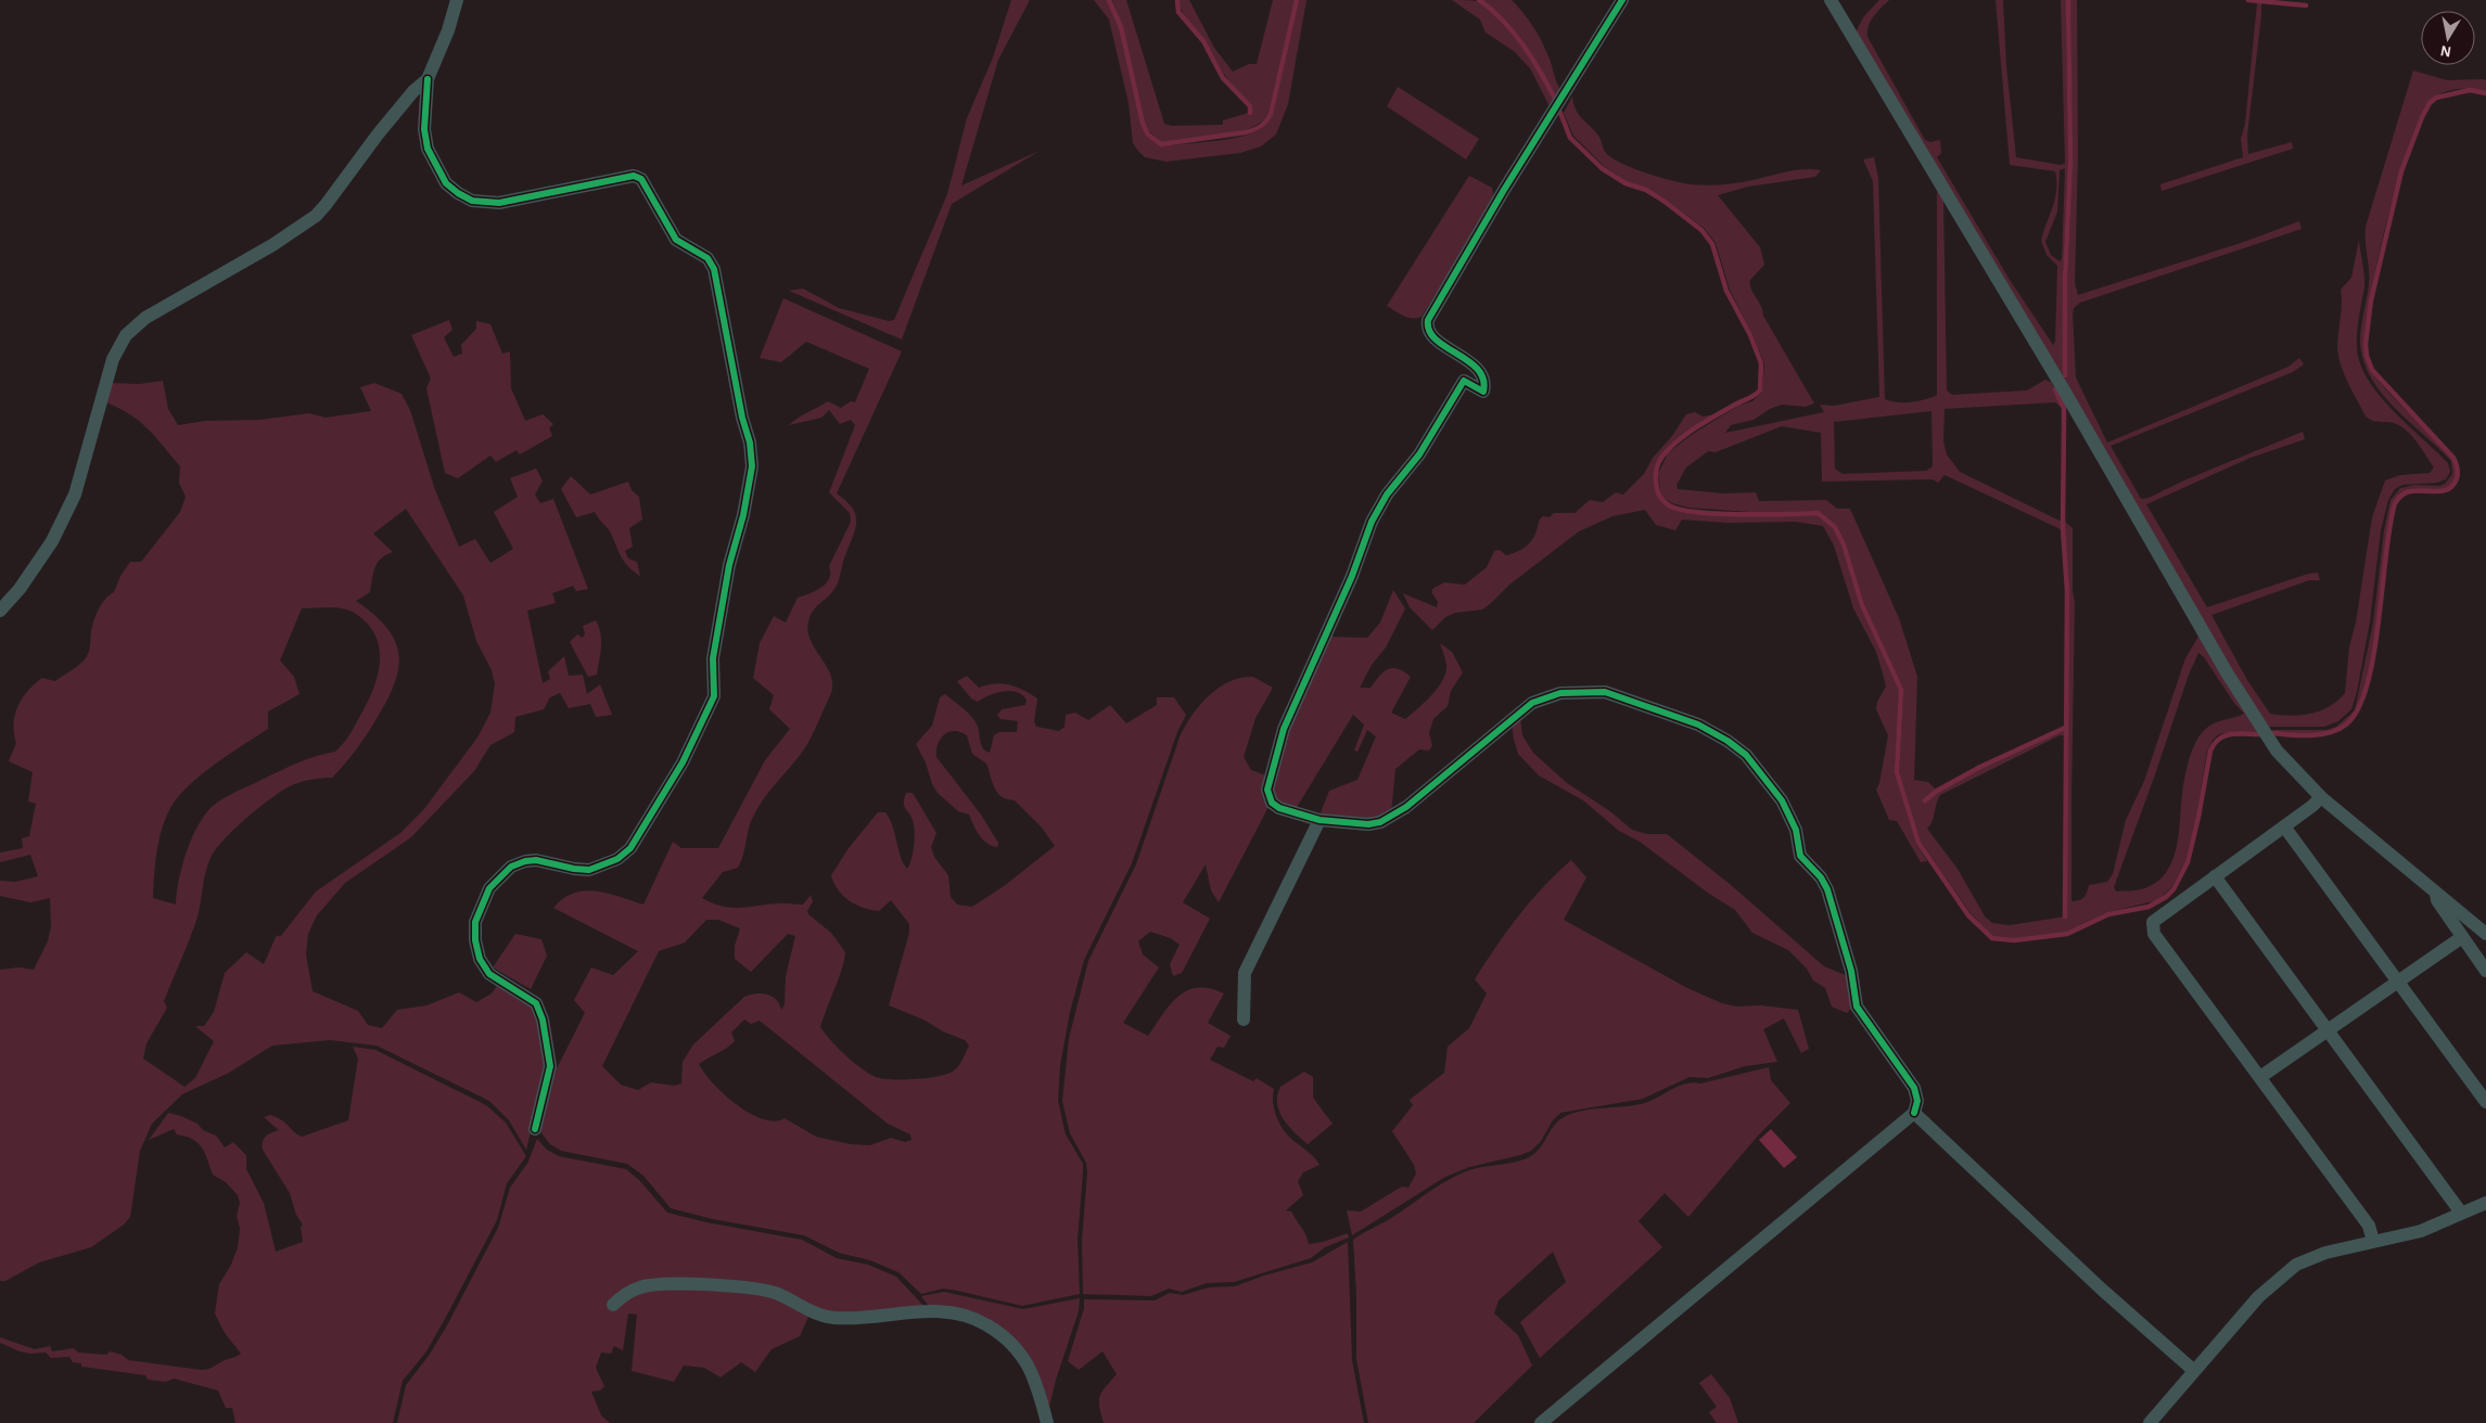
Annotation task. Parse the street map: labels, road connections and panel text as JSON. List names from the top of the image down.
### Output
{
  "north": "bottom"
}
